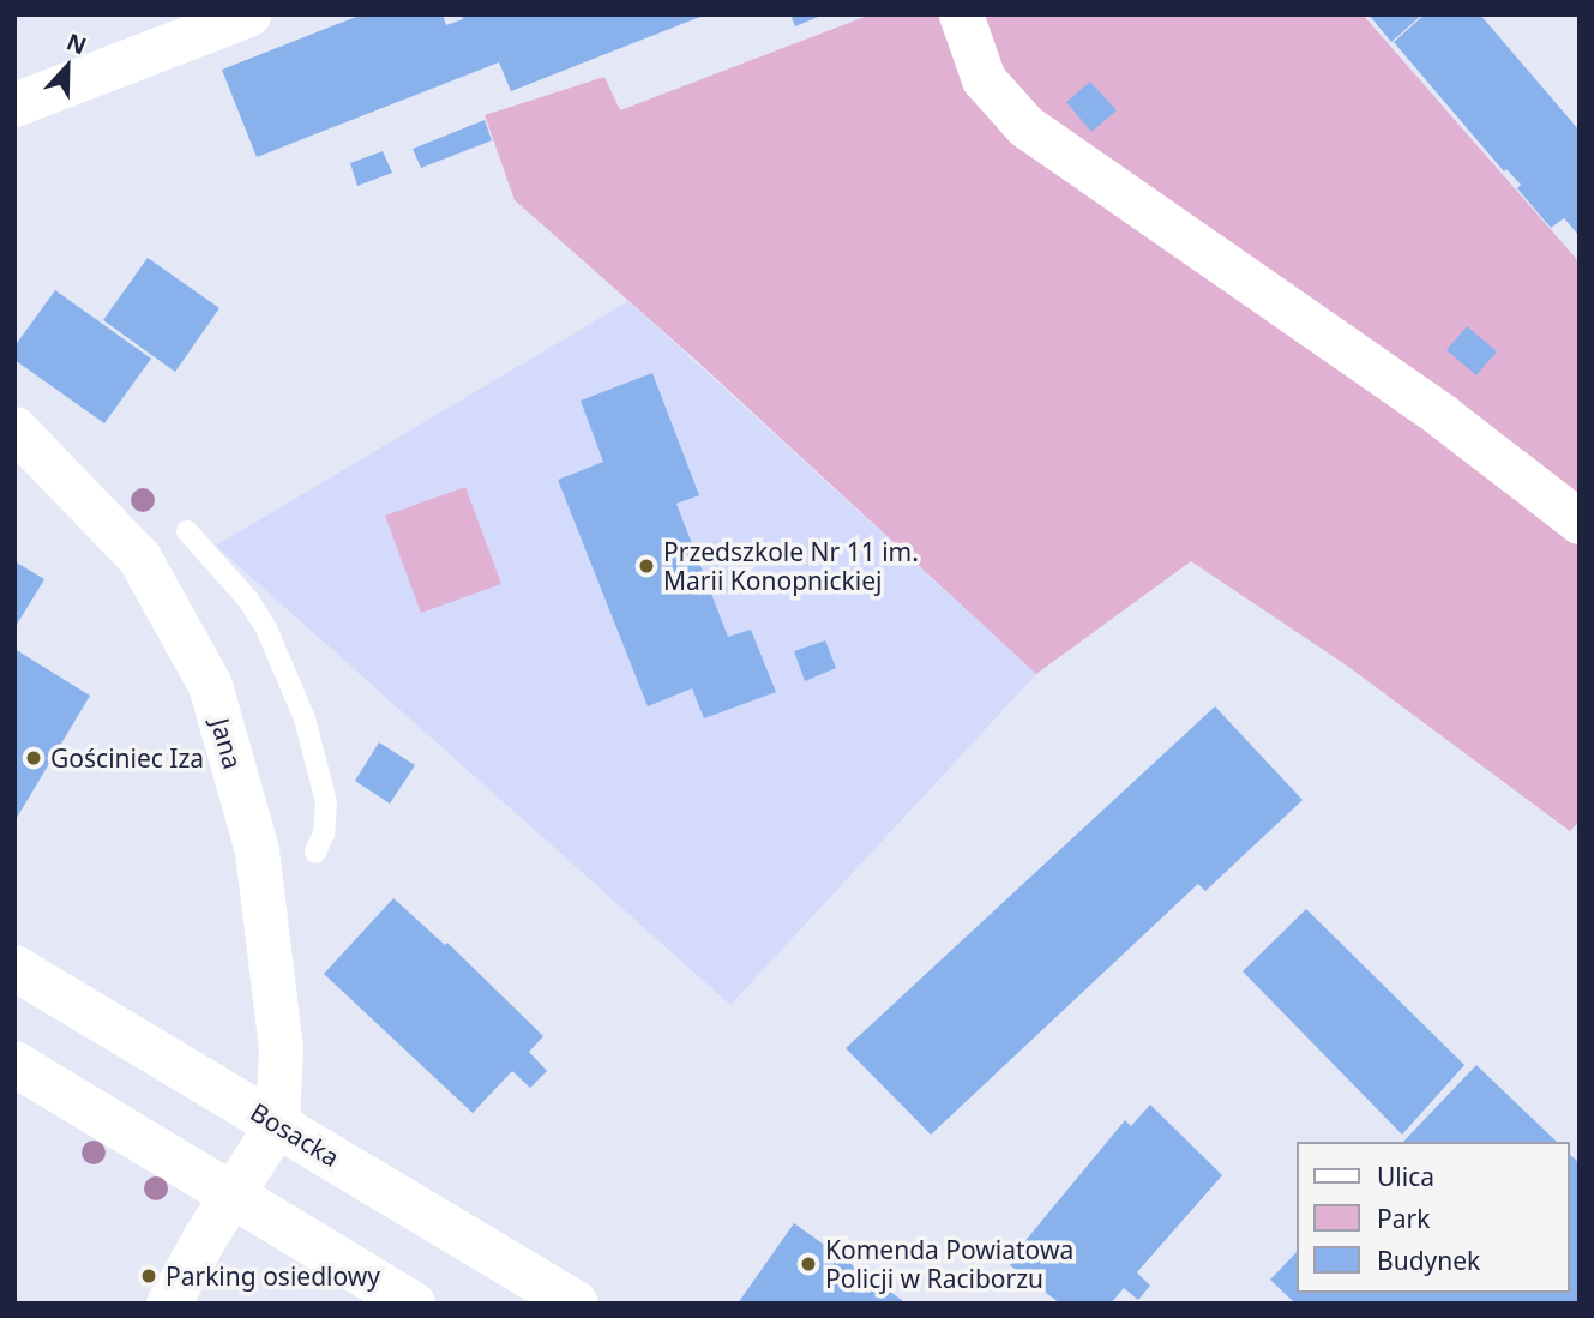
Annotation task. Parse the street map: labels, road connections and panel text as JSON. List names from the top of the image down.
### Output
{
  "streets": {
    "street": ["Jana", "Bosacka"]
  },
  "crossings": [
    ["Jana", "Bosacka"]
  ],
  "places": [
    "Przedszkole Nr 11 im. Marii Konopnickiej",
    "Gościniec Iza",
    "Komenda Powiatowa Policji w Raciborzu",
    "Parking osiedlowy"
  ],
  "legend": ["Ulica", "Park", "Budynek"],
  "north": "top"
}
